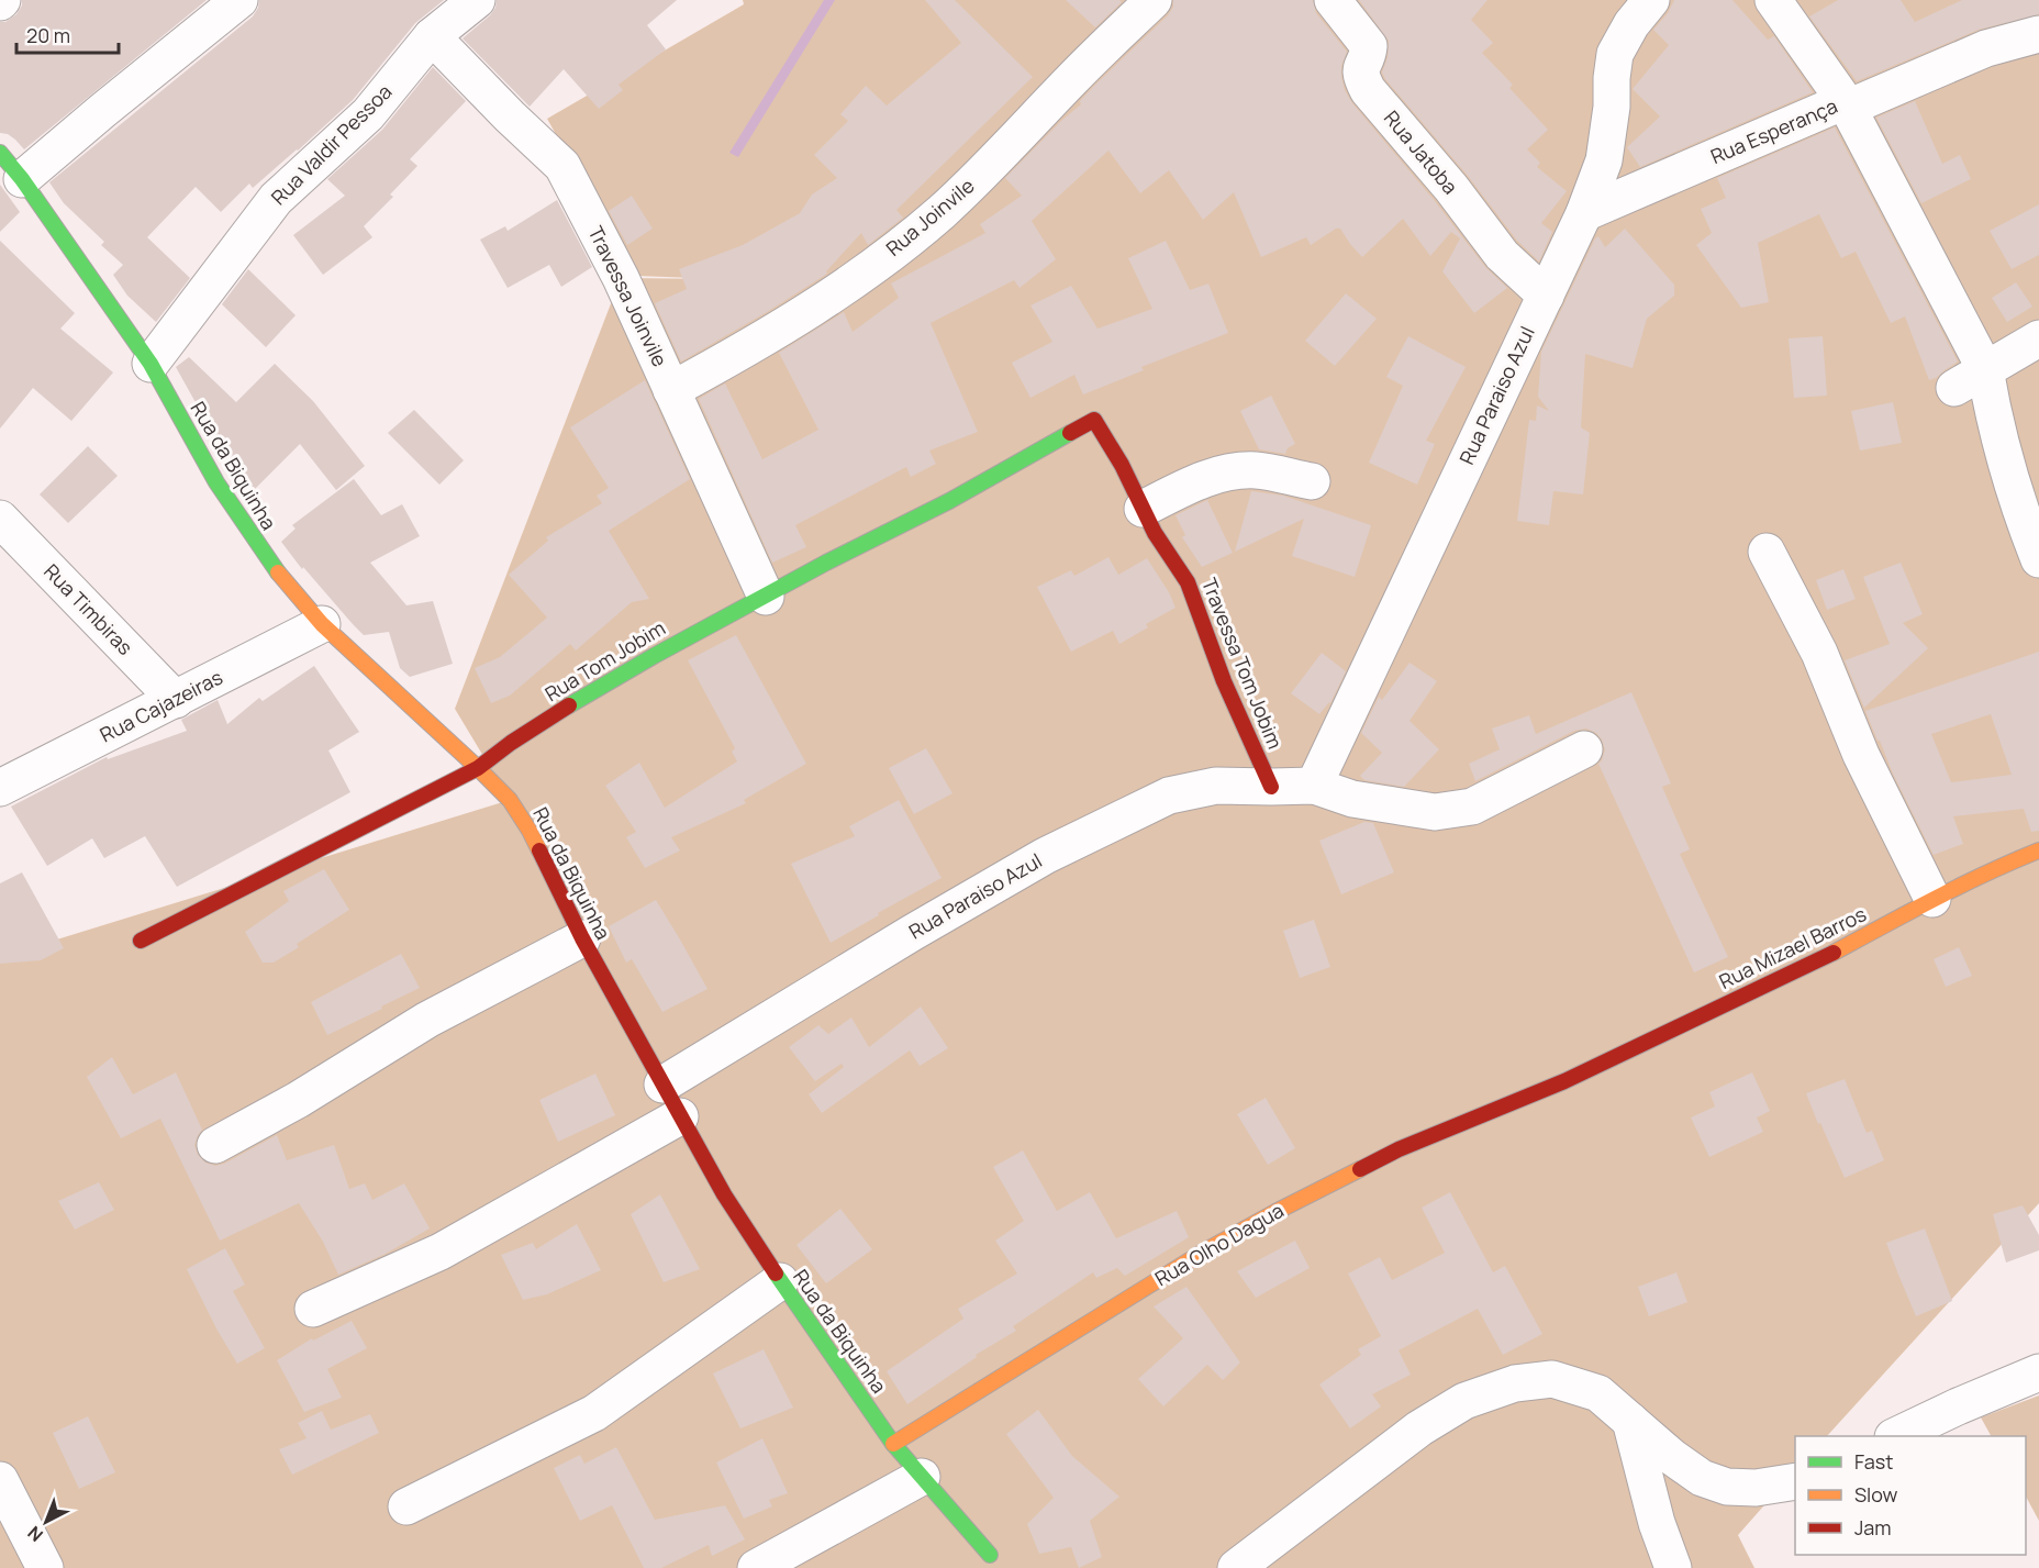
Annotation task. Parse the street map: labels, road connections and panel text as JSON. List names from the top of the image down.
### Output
{
  "streets": {
    "street": [
      "Rua Esperança",
      "Rua Valdir Pessoa",
      "Rua Jatoba",
      "Rua Joinvile",
      "Travessa Joinvile",
      "Rua Paraiso Azul",
      "Rua da Biquinha",
      "Rua Timbiras",
      "Rua Tom Jobim",
      "Travessa Tom Jobim",
      "Rua Cajazeiras",
      "Rua Mizael Barros",
      "Rua Olho Dagua"
    ]
  },
  "crossings": [
    ["Rua Esperança", "Rua Paraiso Azul"],
    ["Rua Valdir Pessoa", "Travessa Joinvile"],
    ["Rua Valdir Pessoa", "Rua da Biquinha"],
    ["Rua Jatoba", "Rua Paraiso Azul"],
    ["Rua Joinvile", "Travessa Joinvile"],
    ["Travessa Joinvile", "Rua Tom Jobim"],
    ["Rua Paraiso Azul", "Rua da Biquinha"],
    ["Rua Paraiso Azul", "Travessa Tom Jobim"],
    ["Rua da Biquinha", "Rua Tom Jobim"],
    ["Rua da Biquinha", "Rua Cajazeiras"],
    ["Rua da Biquinha", "Rua Olho Dagua"],
    ["Rua Timbiras", "Rua Cajazeiras"],
    ["Rua Tom Jobim", "Travessa Tom Jobim"],
    ["Rua Mizael Barros", "Rua Olho Dagua"]
  ],
  "legend": ["Fast", "Slow", "Jam"],
  "scale_bar": "20 m",
  "north": "bottom left"
}
